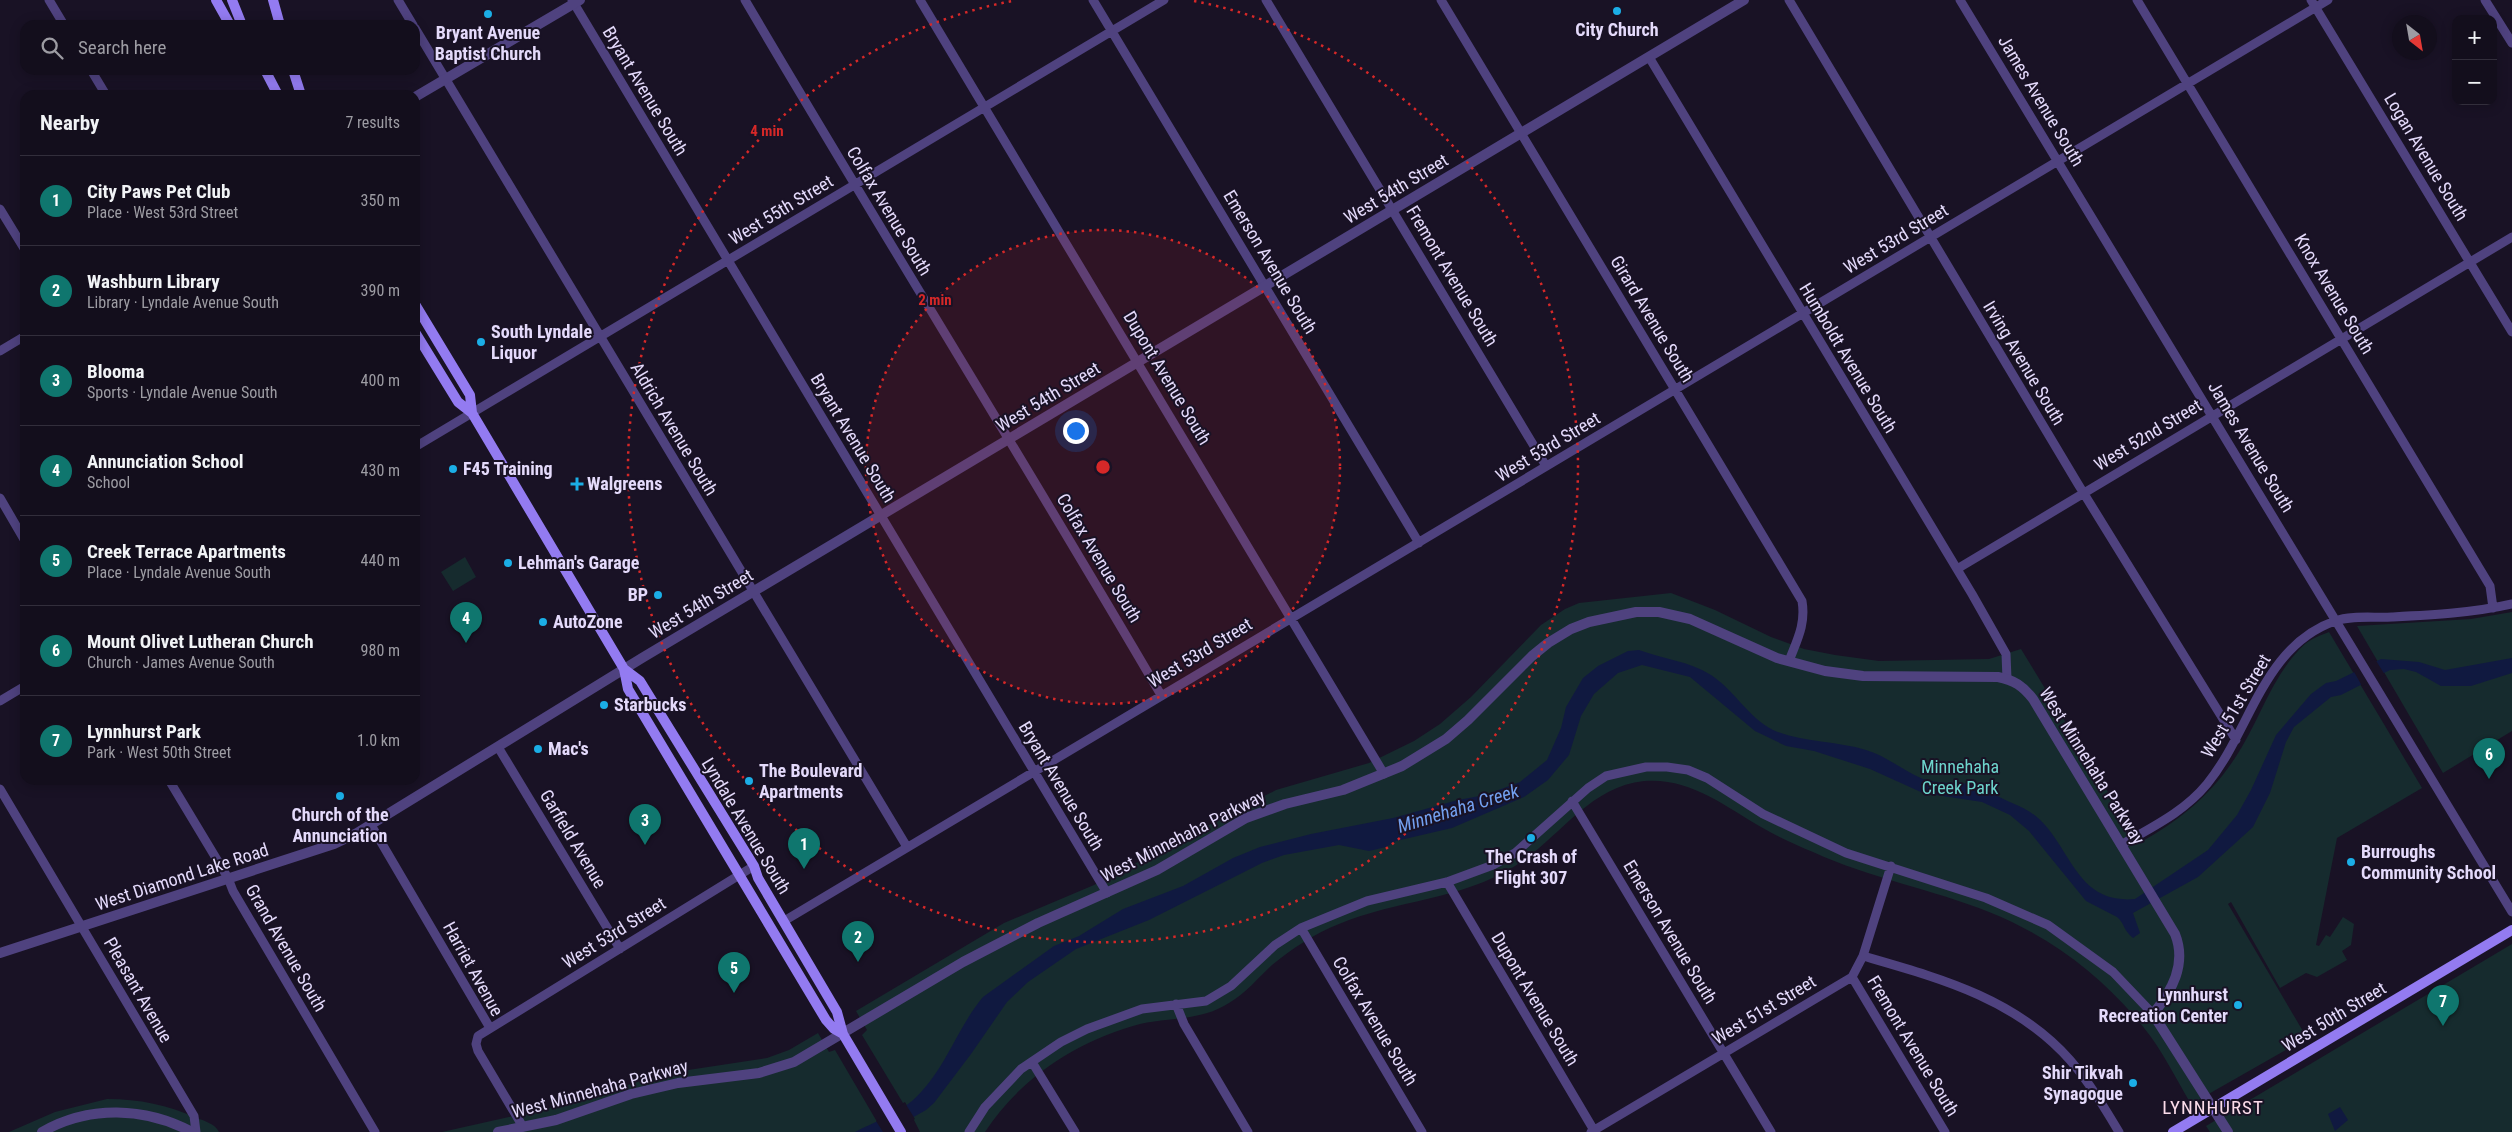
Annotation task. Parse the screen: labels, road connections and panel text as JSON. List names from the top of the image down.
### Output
{
  "streets": {
    "main road": ["Lyndale Avenue South", "West 50th Street"],
    "street": [
      "Bryant Avenue South",
      "James Avenue South",
      "Logan Avenue South",
      "West 54th Street",
      "West 55th Street",
      "Colfax Avenue South",
      "West 53rd Street",
      "Emerson Avenue South",
      "Fremont Avenue South",
      "Knox Avenue South",
      "Girard Avenue South",
      "Humboldt Avenue South",
      "Irving Avenue South",
      "Dupont Avenue South",
      "Aldrich Avenue South",
      "West 52nd Street",
      "West 51st Street",
      "West Minnehaha Parkway",
      "Garfield Avenue",
      "West Diamond Lake Road",
      "Grand Avenue South",
      "Harriet Avenue",
      "Pleasant Avenue"
    ]
  },
  "crossings": [
    ["Bryant Avenue South", "West 54th Street"],
    ["Bryant Avenue South", "West 55th Street"],
    ["Bryant Avenue South", "West 53rd Street"],
    ["Bryant Avenue South", "West Minnehaha Parkway"],
    ["James Avenue South", "West 53rd Street"],
    ["James Avenue South", "West 52nd Street"],
    ["James Avenue South", "West 51st Street"],
    ["Logan Avenue South", "West 53rd Street"],
    ["Logan Avenue South", "West 52nd Street"],
    ["West 54th Street", "Colfax Avenue South"],
    ["West 54th Street", "Emerson Avenue South"],
    ["West 54th Street", "Fremont Avenue South"],
    ["West 54th Street", "Girard Avenue South"],
    ["West 54th Street", "Humboldt Avenue South"],
    ["West 54th Street", "Dupont Avenue South"],
    ["West 54th Street", "Aldrich Avenue South"],
    ["West 54th Street", "Lyndale Avenue South"],
    ["West 54th Street", "Garfield Avenue"],
    ["West 54th Street", "West Diamond Lake Road"],
    ["West 54th Street", "Harriet Avenue"],
    ["West 55th Street", "Colfax Avenue South"],
    ["West 55th Street", "Emerson Avenue South"],
    ["West 55th Street", "Dupont Avenue South"],
    ["West 55th Street", "Aldrich Avenue South"],
    ["West 55th Street", "Lyndale Avenue South"],
    ["Colfax Avenue South", "West 53rd Street"],
    ["West 53rd Street", "Emerson Avenue South"],
    ["West 53rd Street", "Fremont Avenue South"],
    ["West 53rd Street", "Knox Avenue South"],
    ["West 53rd Street", "Girard Avenue South"],
    ["West 53rd Street", "Humboldt Avenue South"],
    ["West 53rd Street", "Irving Avenue South"],
    ["West 53rd Street", "Dupont Avenue South"],
    ["West 53rd Street", "Aldrich Avenue South"],
    ["West 53rd Street", "Lyndale Avenue South"],
    ["West 53rd Street", "Garfield Avenue"],
    ["West 53rd Street", "Harriet Avenue"],
    ["Emerson Avenue South", "West 51st Street"],
    ["Fremont Avenue South", "West 51st Street"],
    ["Knox Avenue South", "West 52nd Street"],
    ["Knox Avenue South", "West 51st Street"],
    ["Girard Avenue South", "West Minnehaha Parkway"],
    ["Humboldt Avenue South", "West 52nd Street"],
    ["Humboldt Avenue South", "West Minnehaha Parkway"],
    ["Irving Avenue South", "West 52nd Street"],
    ["Irving Avenue South", "West 51st Street"],
    ["Dupont Avenue South", "West 51st Street"],
    ["Dupont Avenue South", "West Minnehaha Parkway"],
    ["West 51st Street", "West Minnehaha Parkway"],
    ["West Minnehaha Parkway", "Lyndale Avenue South"],
    ["West Minnehaha Parkway", "Harriet Avenue"],
    ["West Diamond Lake Road", "Grand Avenue South"],
    ["West Diamond Lake Road", "Harriet Avenue"],
    ["West Diamond Lake Road", "Pleasant Avenue"]
  ],
  "districts": ["LYNNHURST"],
  "water": ["Minnehaha Creek"],
  "parks": ["Minnehaha Creek Park"],
  "places": {
    "other": [
      "City Church",
      "Bryant Avenue Baptist Church",
      "South Lyndale Liquor",
      "F45 Training",
      "Lehman's Garage",
      "BP",
      "AutoZone",
      "Starbucks",
      "Mac's",
      "The Boulevard Apartments",
      "Church of the Annunciation",
      "The Crash of Flight 307",
      "Burroughs Community School",
      "Lynnhurst Recreation Center",
      "Shir Tikvah Synagogue"
    ],
    "health": ["Walgreens"]
  },
  "north": "bottom right",
  "page": {
    "map_buttons": ["+", "−"],
    "search": "Search here",
    "heading": ["Nearby", "7 results"],
    "list": [
      {
        "mark": "1",
        "name": "City Paws Pet Club",
        "note": "Place · West 53rd Street",
        "value": "350 m"
      },
      {
        "mark": "2",
        "name": "Washburn Library",
        "note": "Library · Lyndale Avenue South",
        "value": "390 m"
      },
      {
        "mark": "3",
        "name": "Blooma",
        "note": "Sports · Lyndale Avenue South",
        "value": "400 m"
      },
      {
        "mark": "4",
        "name": "Annunciation School",
        "note": "School",
        "value": "430 m"
      },
      {
        "mark": "5",
        "name": "Creek Terrace Apartments",
        "note": "Place · Lyndale Avenue South",
        "value": "440 m"
      },
      {
        "mark": "6",
        "name": "Mount Olivet Lutheran Church",
        "note": "Church · James Avenue South",
        "value": "980 m"
      },
      {
        "mark": "7",
        "name": "Lynnhurst Park",
        "note": "Park · West 50th Street",
        "value": "1.0 km"
      }
    ],
    "pins": [
      "4",
      "6",
      "3",
      "1",
      "2",
      "5",
      "7"
    ]
  },
  "rings": ["4 min", "2 min"]
}
